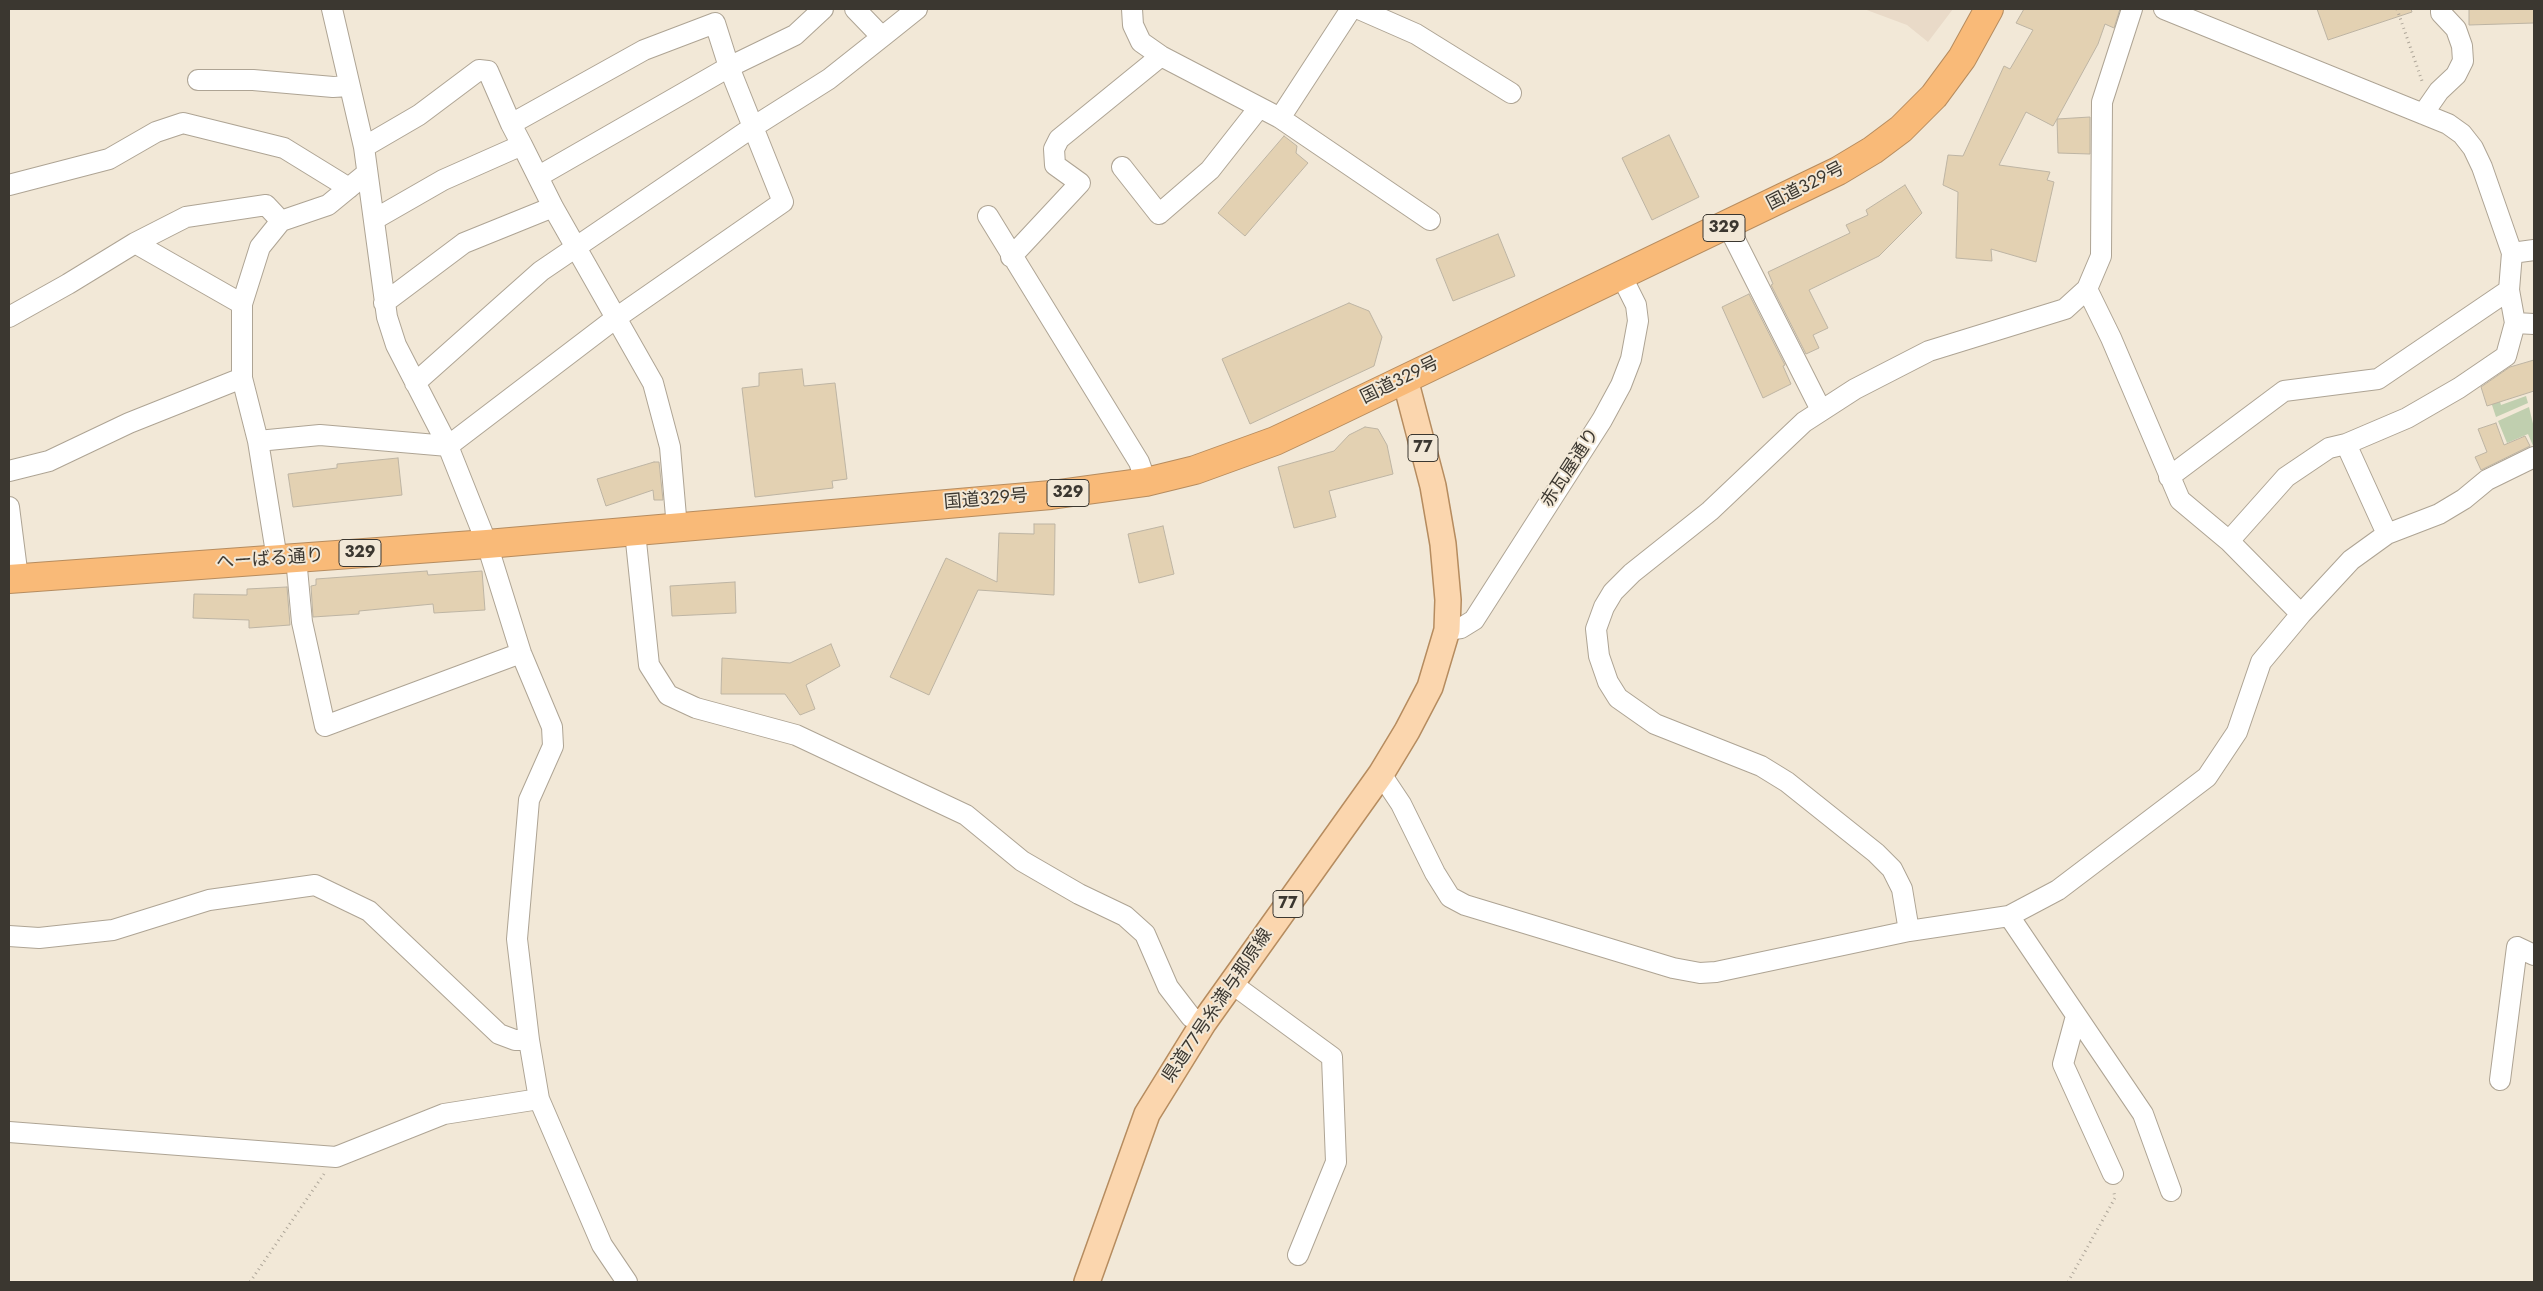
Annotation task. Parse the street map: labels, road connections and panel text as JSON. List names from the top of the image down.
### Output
{
  "streets": {
    "highway": ["国道329号", "329", "へーばる通り"],
    "main road": ["77", "県道77号糸満与那原線"],
    "street": ["赤瓦屋通り"]
  },
  "crossings": [
    ["国道329号", "赤瓦屋通り"],
    ["国道329号", "へーばる通り"],
    ["国道329号", "県道77号糸満与那原線"],
    ["赤瓦屋通り", "県道77号糸満与那原線"]
  ]
}
